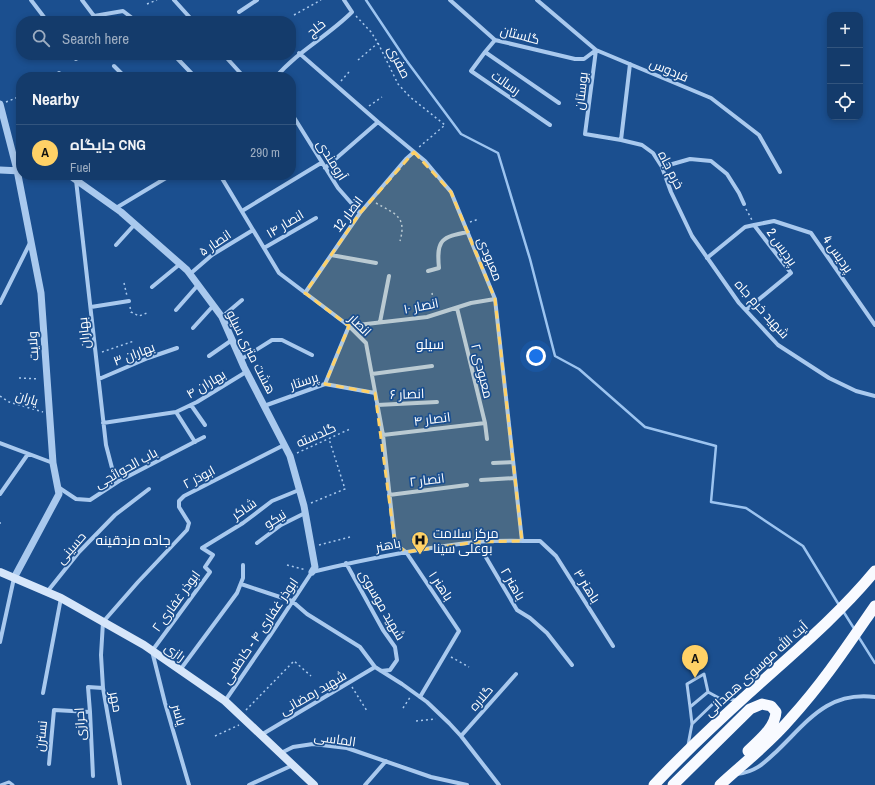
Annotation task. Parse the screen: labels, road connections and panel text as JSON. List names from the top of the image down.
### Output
{
  "streets": {
    "highway": ["آیت الله موسوی همدانی"],
    "main road": ["رازی"],
    "street": [
      "خلج",
      "گلستان",
      "فردوس",
      "رسالت",
      "بوستان",
      "آرومندی",
      "خرم جاه",
      "انصار 12",
      "انصار ۱۴",
      "انصار ۵",
      "پردیس 2",
      "پردیس 4",
      "معبودی",
      "انصار ۱۰",
      "شهید خرم جاه",
      "انصار",
      "بهاران",
      "ولایت",
      "هشت متری سیلو",
      "بهاران ۳",
      "معبودی ۲",
      "پرستار",
      "بهاران ۴",
      "انصار ۶",
      "انصار ۴",
      "باب الحوائجی",
      "ابوذر ۲",
      "انصار ۲",
      "شاکر",
      "نیکو",
      "باهنر",
      "حسینی",
      "باهنر ۲",
      "باهنر ۱",
      "باهنر ۳",
      "ابوذر غفاری ۲",
      "شهید موسوی",
      "ابوذر غفاری ۴ - کاظمی",
      "شهید رمضانی",
      "گلاره",
      "مهر",
      "یاسر",
      "احرازی",
      "نسترن",
      "الماسی"
    ],
    "path": ["صفری", "یاران", "گلدسته"]
  },
  "crossings": [
    ["خلج", "صفری"],
    ["خلج", "معبودی"],
    ["گلستان", "فردوس"],
    ["گلستان", "بوستان"],
    ["صفری", "انصار 12"],
    ["صفری", "معبودی"],
    ["فردوس", "بوستان"],
    ["بوستان", "خرم جاه"],
    ["آرومندی", "انصار 12"],
    ["خرم جاه", "پردیس 4"],
    ["خرم جاه", "شهید خرم جاه"],
    ["انصار 12", "معبودی"],
    ["انصار 12", "انصار"],
    ["انصار ۱۴", "انصار"],
    ["انصار ۵", "انصار"],
    ["انصار ۵", "هشت متری سیلو"],
    ["پردیس 2", "پردیس 4"],
    ["پردیس 2", "شهید خرم جاه"],
    ["پردیس 4", "شهید خرم جاه"],
    ["معبودی", "انصار ۱۰"],
    ["معبودی", "باهنر"],
    ["انصار ۱۰", "انصار"],
    ["انصار ۱۰", "معبودی ۲"],
    ["انصار", "پرستار"],
    ["انصار", "انصار ۶"],
    ["انصار", "انصار ۴"],
    ["انصار", "انصار ۲"],
    ["انصار", "باهنر"],
    ["انصار", "باهنر ۱"],
    ["بهاران", "بهاران ۳"],
    ["بهاران", "بهاران ۴"],
    ["بهاران", "باب الحوائجی"],
    ["ولایت", "یاران"],
    ["ولایت", "باب الحوائجی"],
    ["ولایت", "رازی"],
    ["هشت متری سیلو", "پرستار"],
    ["هشت متری سیلو", "بهاران ۴"],
    ["هشت متری سیلو", "گلدسته"],
    ["هشت متری سیلو", "ابوذر ۲"],
    ["هشت متری سیلو", "شاکر"],
    ["هشت متری سیلو", "نیکو"],
    ["هشت متری سیلو", "باهنر"],
    ["هشت متری سیلو", "ابوذر غفاری ۴ - کاظمی"],
    ["معبودی ۲", "انصار ۴"],
    ["بهاران ۴", "باب الحوائجی"],
    ["ابوذر ۲", "رازی"],
    ["ابوذر ۲", "مهر"],
    ["شاکر", "ابوذر غفاری ۲"],
    ["باهنر", "باهنر ۲"],
    ["باهنر", "باهنر ۱"],
    ["باهنر", "باهنر ۳"],
    ["باهنر", "شهید موسوی"],
    ["باهنر", "ابوذر غفاری ۴ - کاظمی"],
    ["حسینی", "رازی"],
    ["ابوذر غفاری ۲", "رازی"],
    ["ابوذر غفاری ۲", "یاسر"],
    ["ابوذر غفاری ۴ - کاظمی", "رازی"],
    ["رازی", "شهید رمضانی"],
    ["رازی", "مهر"],
    ["رازی", "یاسر"],
    ["رازی", "الماسی"],
    ["مهر", "احرازی"],
    ["احرازی", "نسترن"]
  ],
  "districts": ["سیلو", "جاده مزدقینه"],
  "places": {
    "hospital": ["مرکز سلامت بوعلی سینا"]
  },
  "page": {
    "map_buttons": ["+", "−"],
    "search": "Search here",
    "heading": "Nearby",
    "list": [
      {
        "mark": "A",
        "name": "جایگاه CNG",
        "note": "Fuel",
        "value": "290 m"
      }
    ],
    "pins": "A"
  }
}
